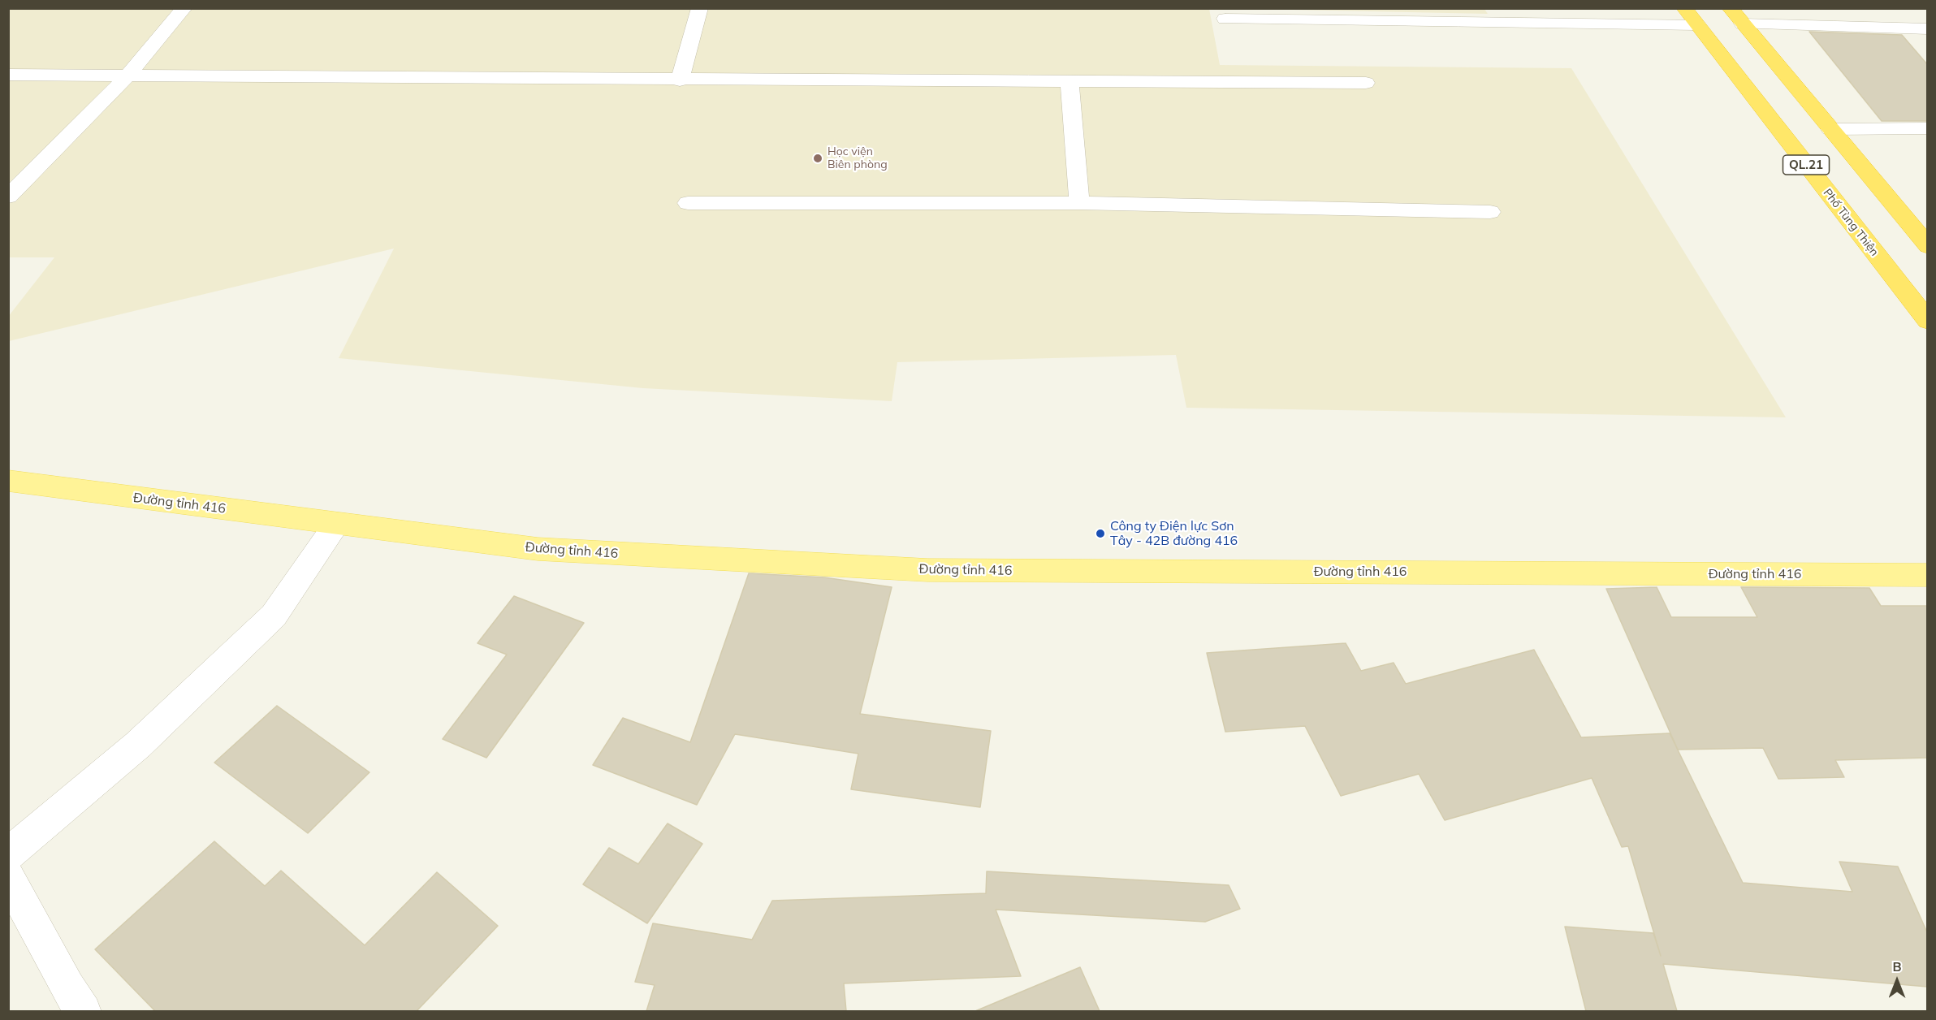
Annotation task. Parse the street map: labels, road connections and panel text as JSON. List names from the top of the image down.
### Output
{
  "streets": {
    "highway": ["QL.21", "Phố Tùng Thiện"],
    "main road": ["Đường tỉnh 416"]
  },
  "places": ["Học viện Biên phòng", "Công ty Điện lực Sơn Tây - 42B đường 416"],
  "north": "top"
}
